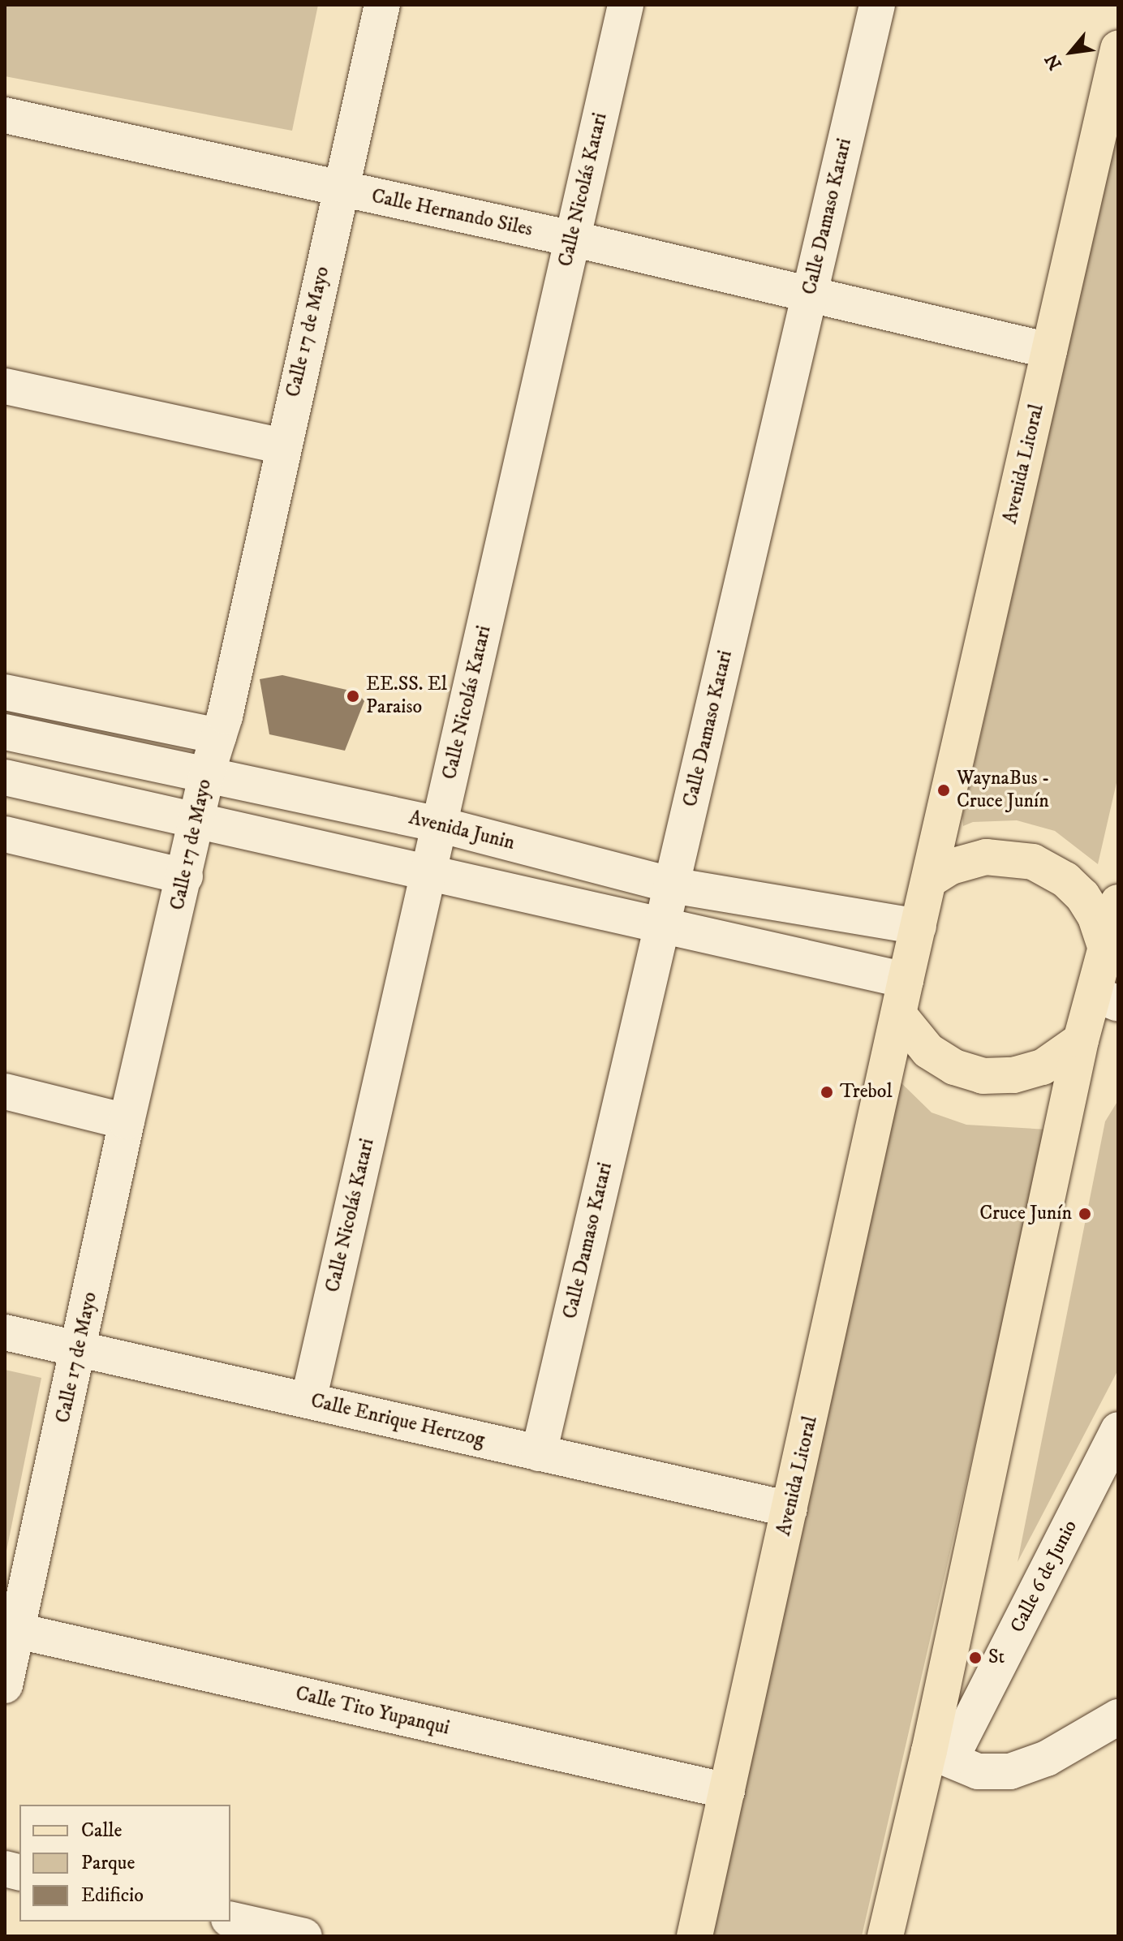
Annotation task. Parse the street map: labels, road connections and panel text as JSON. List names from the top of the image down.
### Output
{
  "streets": {
    "main road": ["Avenida Litoral"],
    "street": [
      "Calle Nicolás Katari",
      "Calle Hernando Siles",
      "Calle Damaso Katari",
      "Calle 17 de Mayo",
      "Avenida Junin",
      "Calle Enrique Hertzog",
      "Calle 6 de Junio",
      "Calle Tito Yupanqui"
    ]
  },
  "crossings": [
    ["Calle Nicolás Katari", "Calle Hernando Siles"],
    ["Calle Nicolás Katari", "Avenida Junin"],
    ["Calle Nicolás Katari", "Calle Enrique Hertzog"],
    ["Calle Hernando Siles", "Calle Damaso Katari"],
    ["Calle Hernando Siles", "Calle 17 de Mayo"],
    ["Calle Hernando Siles", "Avenida Litoral"],
    ["Calle Damaso Katari", "Avenida Junin"],
    ["Calle Damaso Katari", "Calle Enrique Hertzog"],
    ["Calle 17 de Mayo", "Avenida Junin"],
    ["Calle 17 de Mayo", "Calle Enrique Hertzog"],
    ["Calle 17 de Mayo", "Calle Tito Yupanqui"],
    ["Avenida Litoral", "Avenida Junin"],
    ["Avenida Litoral", "Calle Enrique Hertzog"],
    ["Avenida Litoral", "Calle Tito Yupanqui"]
  ],
  "places": [
    "EE.SS. El Paraiso",
    "WaynaBus - Cruce Junín",
    "Trebol",
    "Cruce Junín",
    "St"
  ],
  "legend": ["Calle", "Parque", "Edificio"],
  "north": "bottom left"
}
